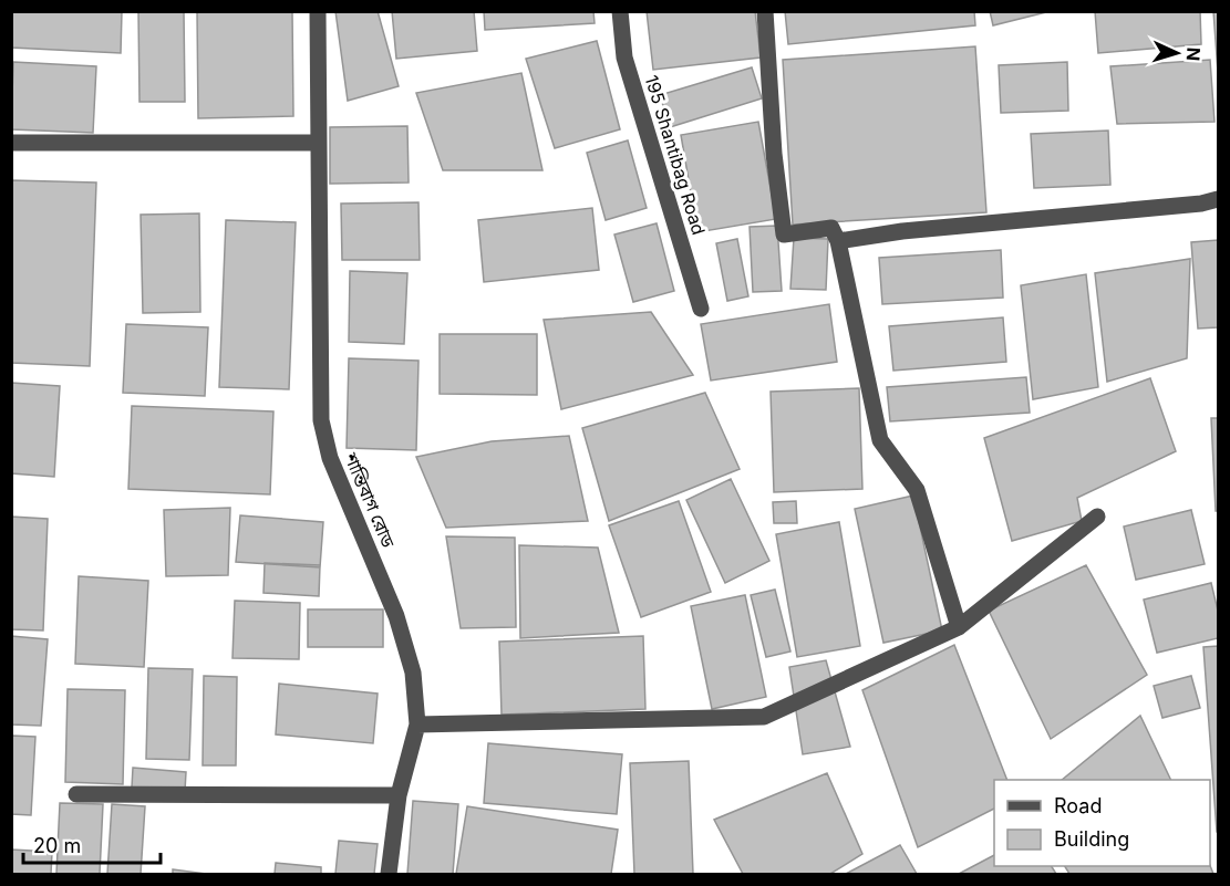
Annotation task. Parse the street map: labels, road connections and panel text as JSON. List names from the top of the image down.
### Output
{
  "streets": {
    "street": ["195 Shantibag Road", "শান্তিবাগ রোড"]
  },
  "legend": ["Road", "Building"],
  "scale_bar": "20 m",
  "north": "right"
}
